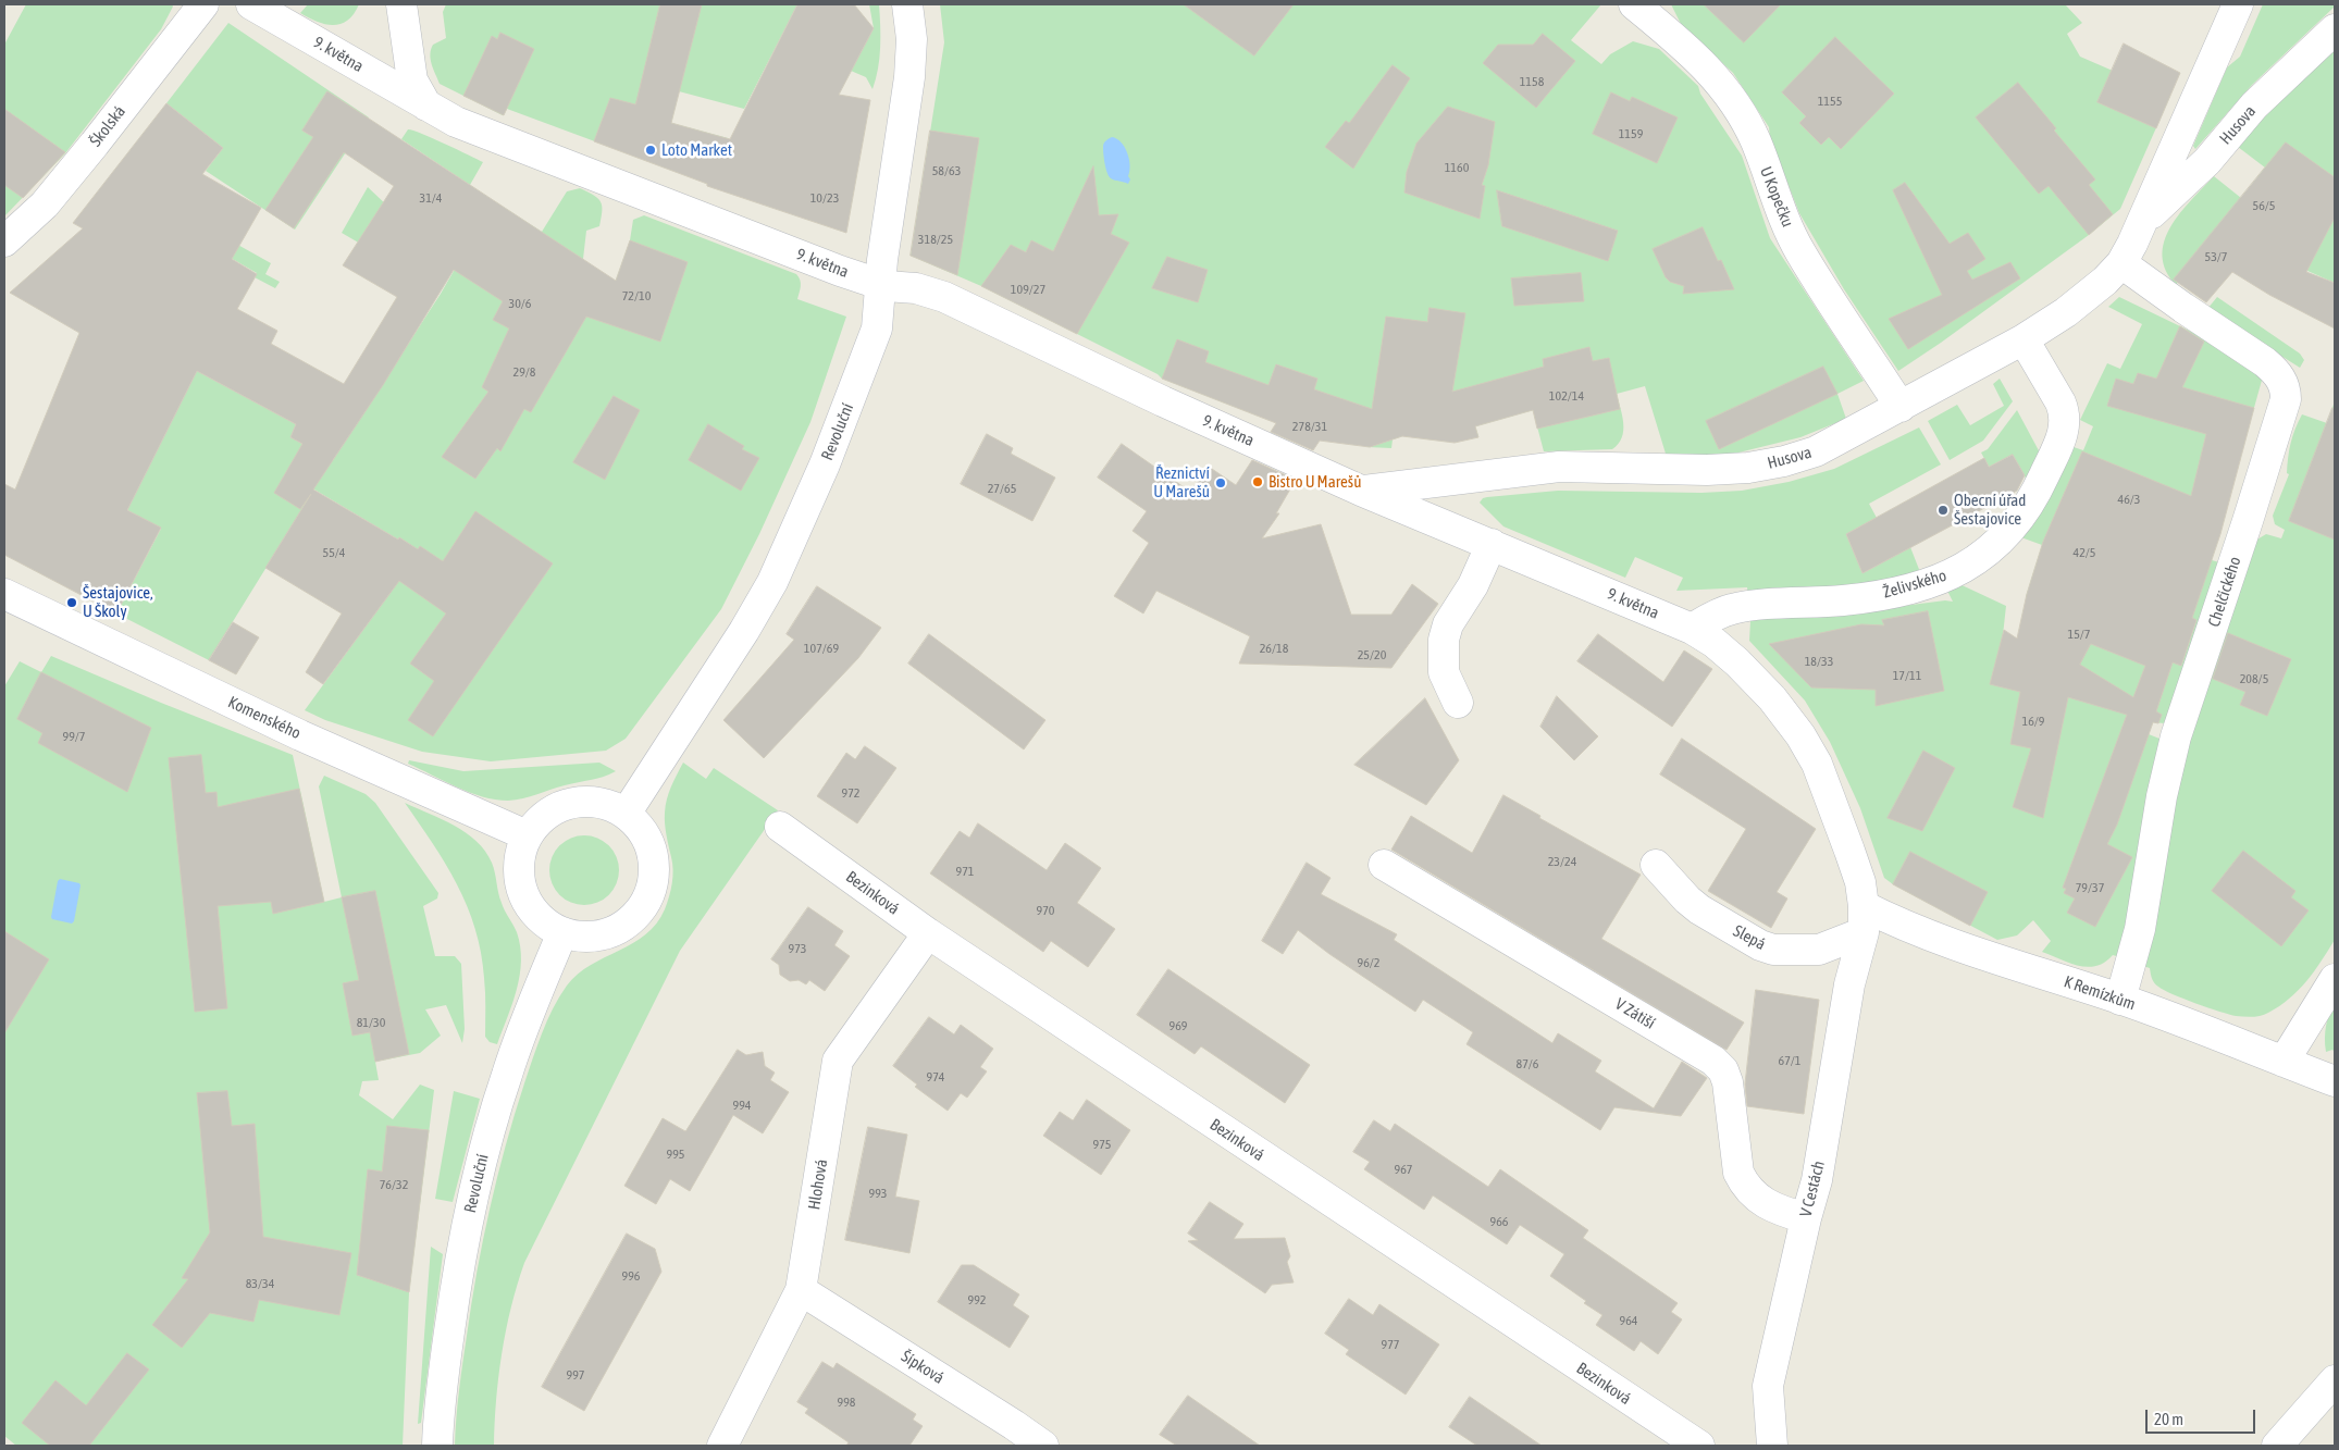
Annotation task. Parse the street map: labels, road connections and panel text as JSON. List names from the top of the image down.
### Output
{
  "streets": {
    "street": [
      "9. května",
      "Husova",
      "Školská",
      "U Kopečku",
      "Revoluční",
      "Želivského",
      "Chelčického",
      "Komenského",
      "Bezinková",
      "Slepá",
      "K Remízkům",
      "V Zátiší",
      "Hlohová",
      "V Cestách",
      "Šípková"
    ]
  },
  "crossings": [
    ["9. května", "Husova"],
    ["9. května", "Revoluční"],
    ["9. května", "Želivského"],
    ["9. května", "Slepá"],
    ["9. května", "K Remízkům"],
    ["9. května", "V Cestách"],
    ["Husova", "U Kopečku"],
    ["Husova", "Želivského"],
    ["Husova", "Chelčického"],
    ["Revoluční", "Komenského"],
    ["Chelčického", "K Remízkům"],
    ["Bezinková", "Hlohová"],
    ["Slepá", "K Remízkům"],
    ["Slepá", "V Cestách"],
    ["K Remízkům", "V Cestách"],
    ["V Zátiší", "V Cestách"],
    ["Hlohová", "Šípková"]
  ],
  "places": [
    "Loto Market",
    "Bistro U Marešů",
    "Řeznictví U Marešů",
    "Obecní úřad Šestajovice",
    "Šestajovice, U Školy"
  ],
  "house_numbers": [
    "1158",
    "1155",
    "1159",
    "1160",
    "58/63",
    "31/4",
    "10/23",
    "56/5",
    "318/25",
    "53/7",
    "109/27",
    "72/10",
    "30/6",
    "29/8",
    "102/14",
    "278/31",
    "27/65",
    "46/3",
    "55/4",
    "42/5",
    "15/7",
    "107/69",
    "26/18",
    "25/20",
    "18/33",
    "17/11",
    "208/5",
    "16/9",
    "99/7",
    "972",
    "23/24",
    "971",
    "79/37",
    "970",
    "973",
    "96/2",
    "81/30",
    "969",
    "67/1",
    "87/6",
    "974",
    "994",
    "975",
    "995",
    "967",
    "76/32",
    "993",
    "966",
    "996",
    "83/34",
    "992",
    "964",
    "977",
    "997",
    "998"
  ],
  "scale_bar": "20 m"
}
